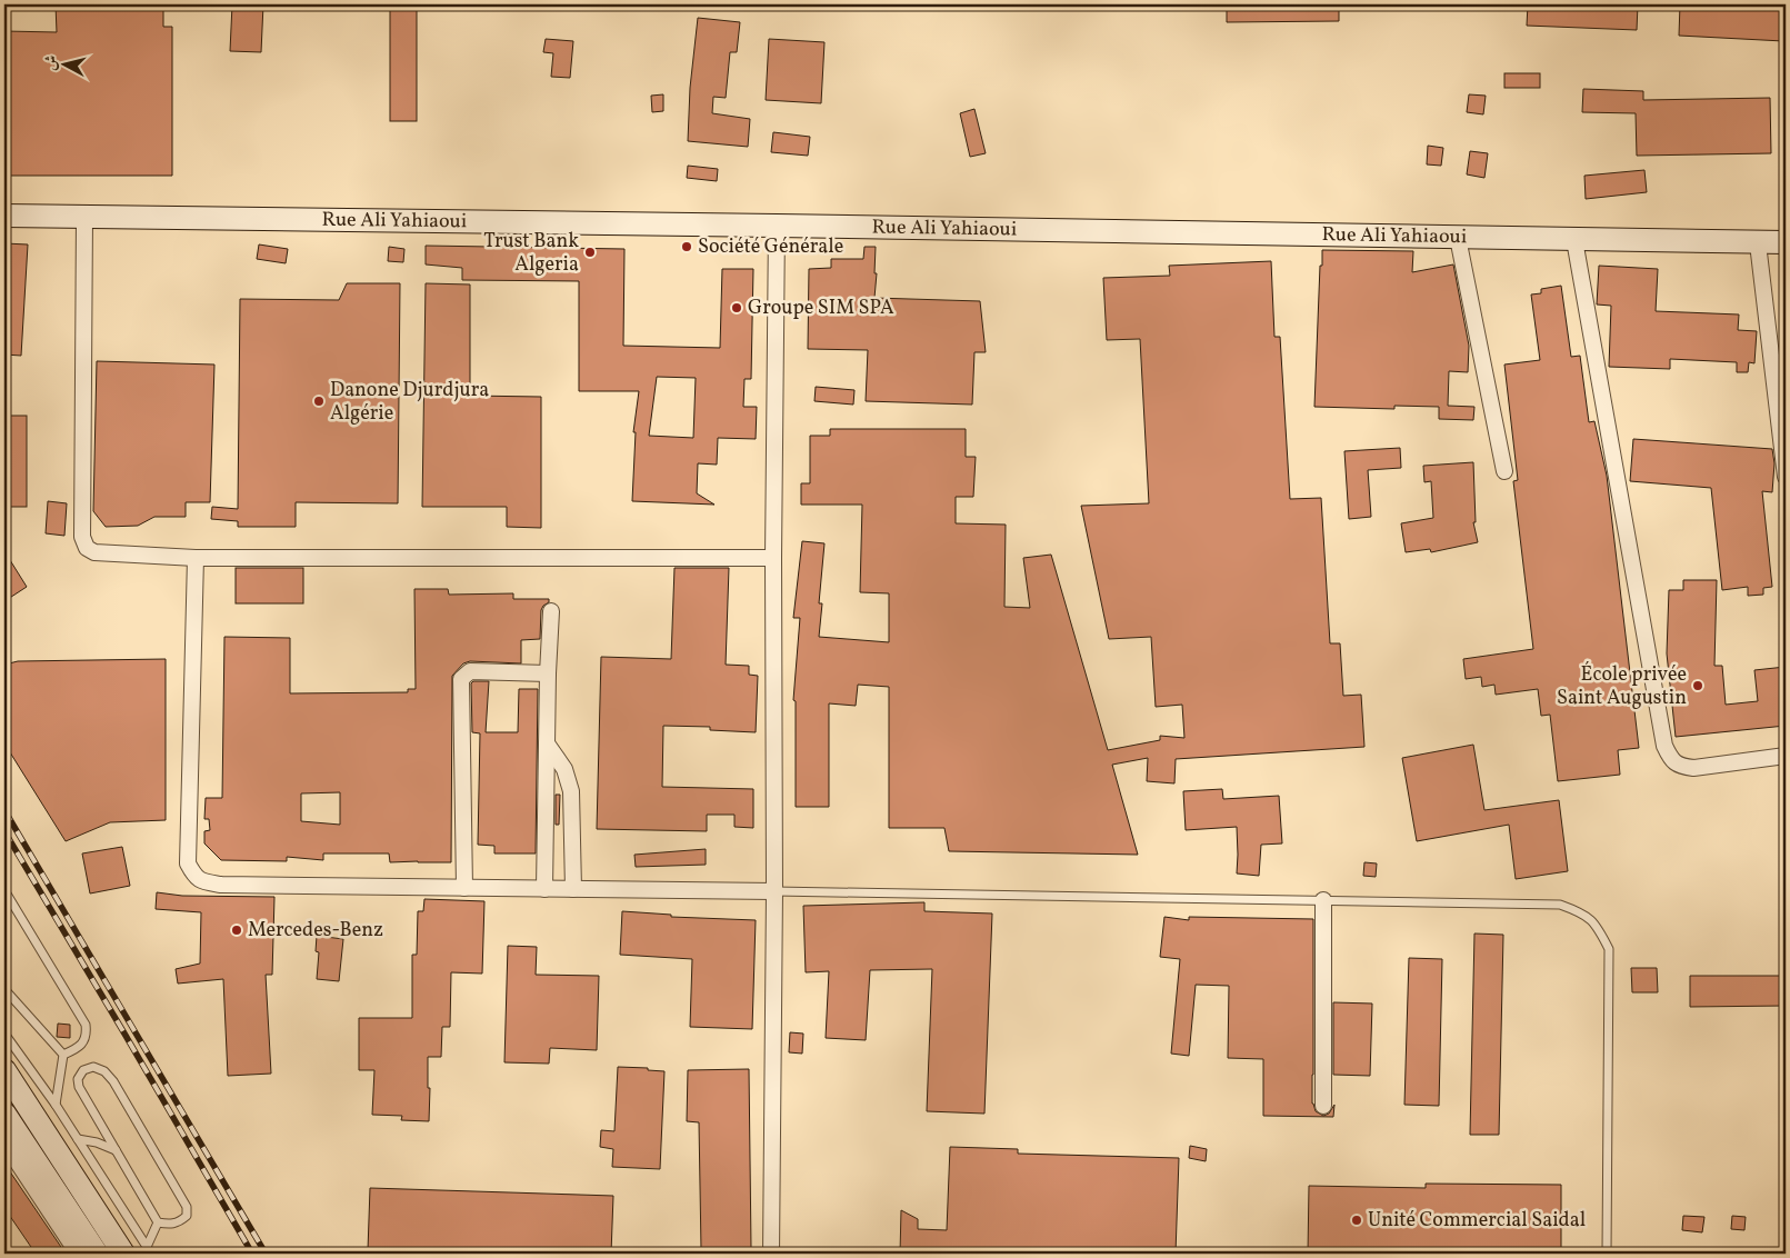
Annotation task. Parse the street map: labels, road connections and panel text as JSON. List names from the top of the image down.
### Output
{
  "streets": {
    "main road": ["Rue Ali Yahiaoui"]
  },
  "places": [
    "Société Générale",
    "Trust Bank Algeria",
    "Groupe SIM SPA",
    "Danone Djurdjura Algérie",
    "École privée Saint Augustin",
    "Mercedes-Benz",
    "Unité Commercial Saidal"
  ],
  "north": "left"
}
